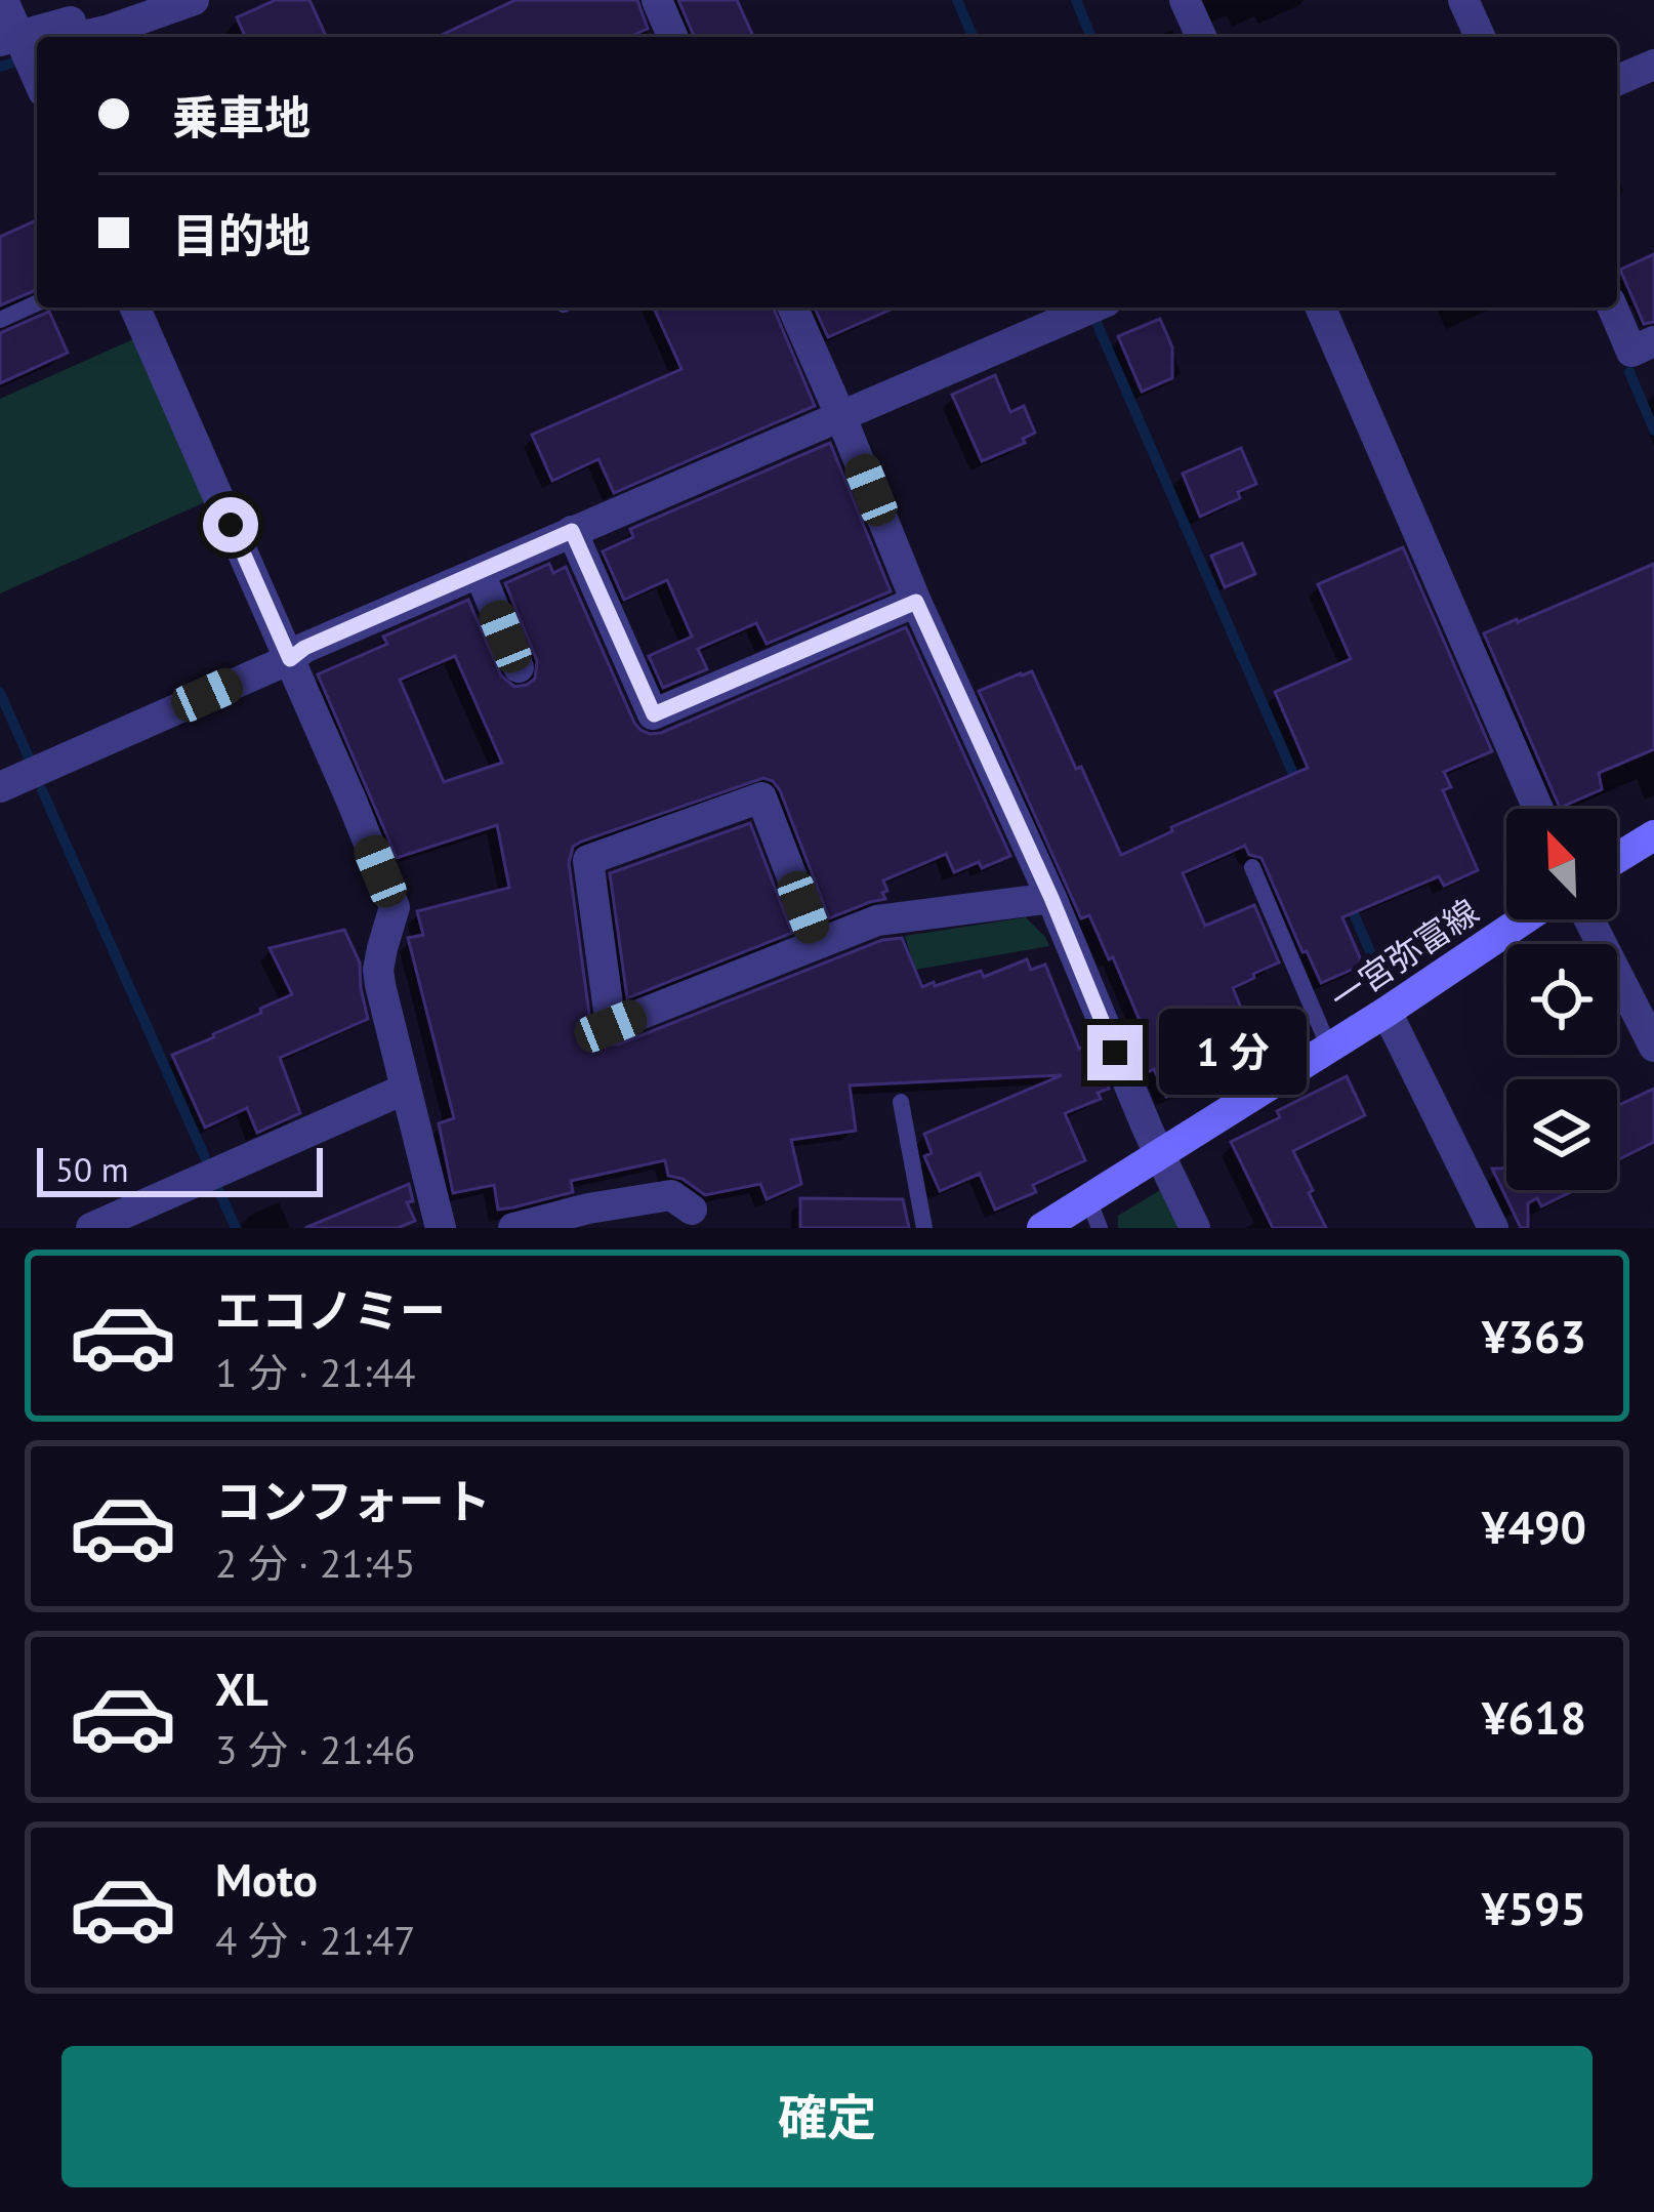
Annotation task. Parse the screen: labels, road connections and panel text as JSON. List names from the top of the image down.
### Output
{
  "streets": {
    "main road": ["一宮弥富線"]
  },
  "scale_bar": "50 m",
  "north": "top left",
  "page": {
    "banner": ["乗車地", "目的地"],
    "bubble": "1 分",
    "scale": "50 m",
    "list": [
      {
        "name": "エコノミー",
        "note": "1 分 · 21:44",
        "value": "¥363"
      },
      {
        "name": "コンフォート",
        "note": "2 分 · 21:45",
        "value": "¥490"
      },
      {
        "name": "XL",
        "note": "3 分 · 21:46",
        "value": "¥618"
      },
      {
        "name": "Moto",
        "note": "4 分 · 21:47",
        "value": "¥595"
      }
    ],
    "buttons": "確定"
  }
}
